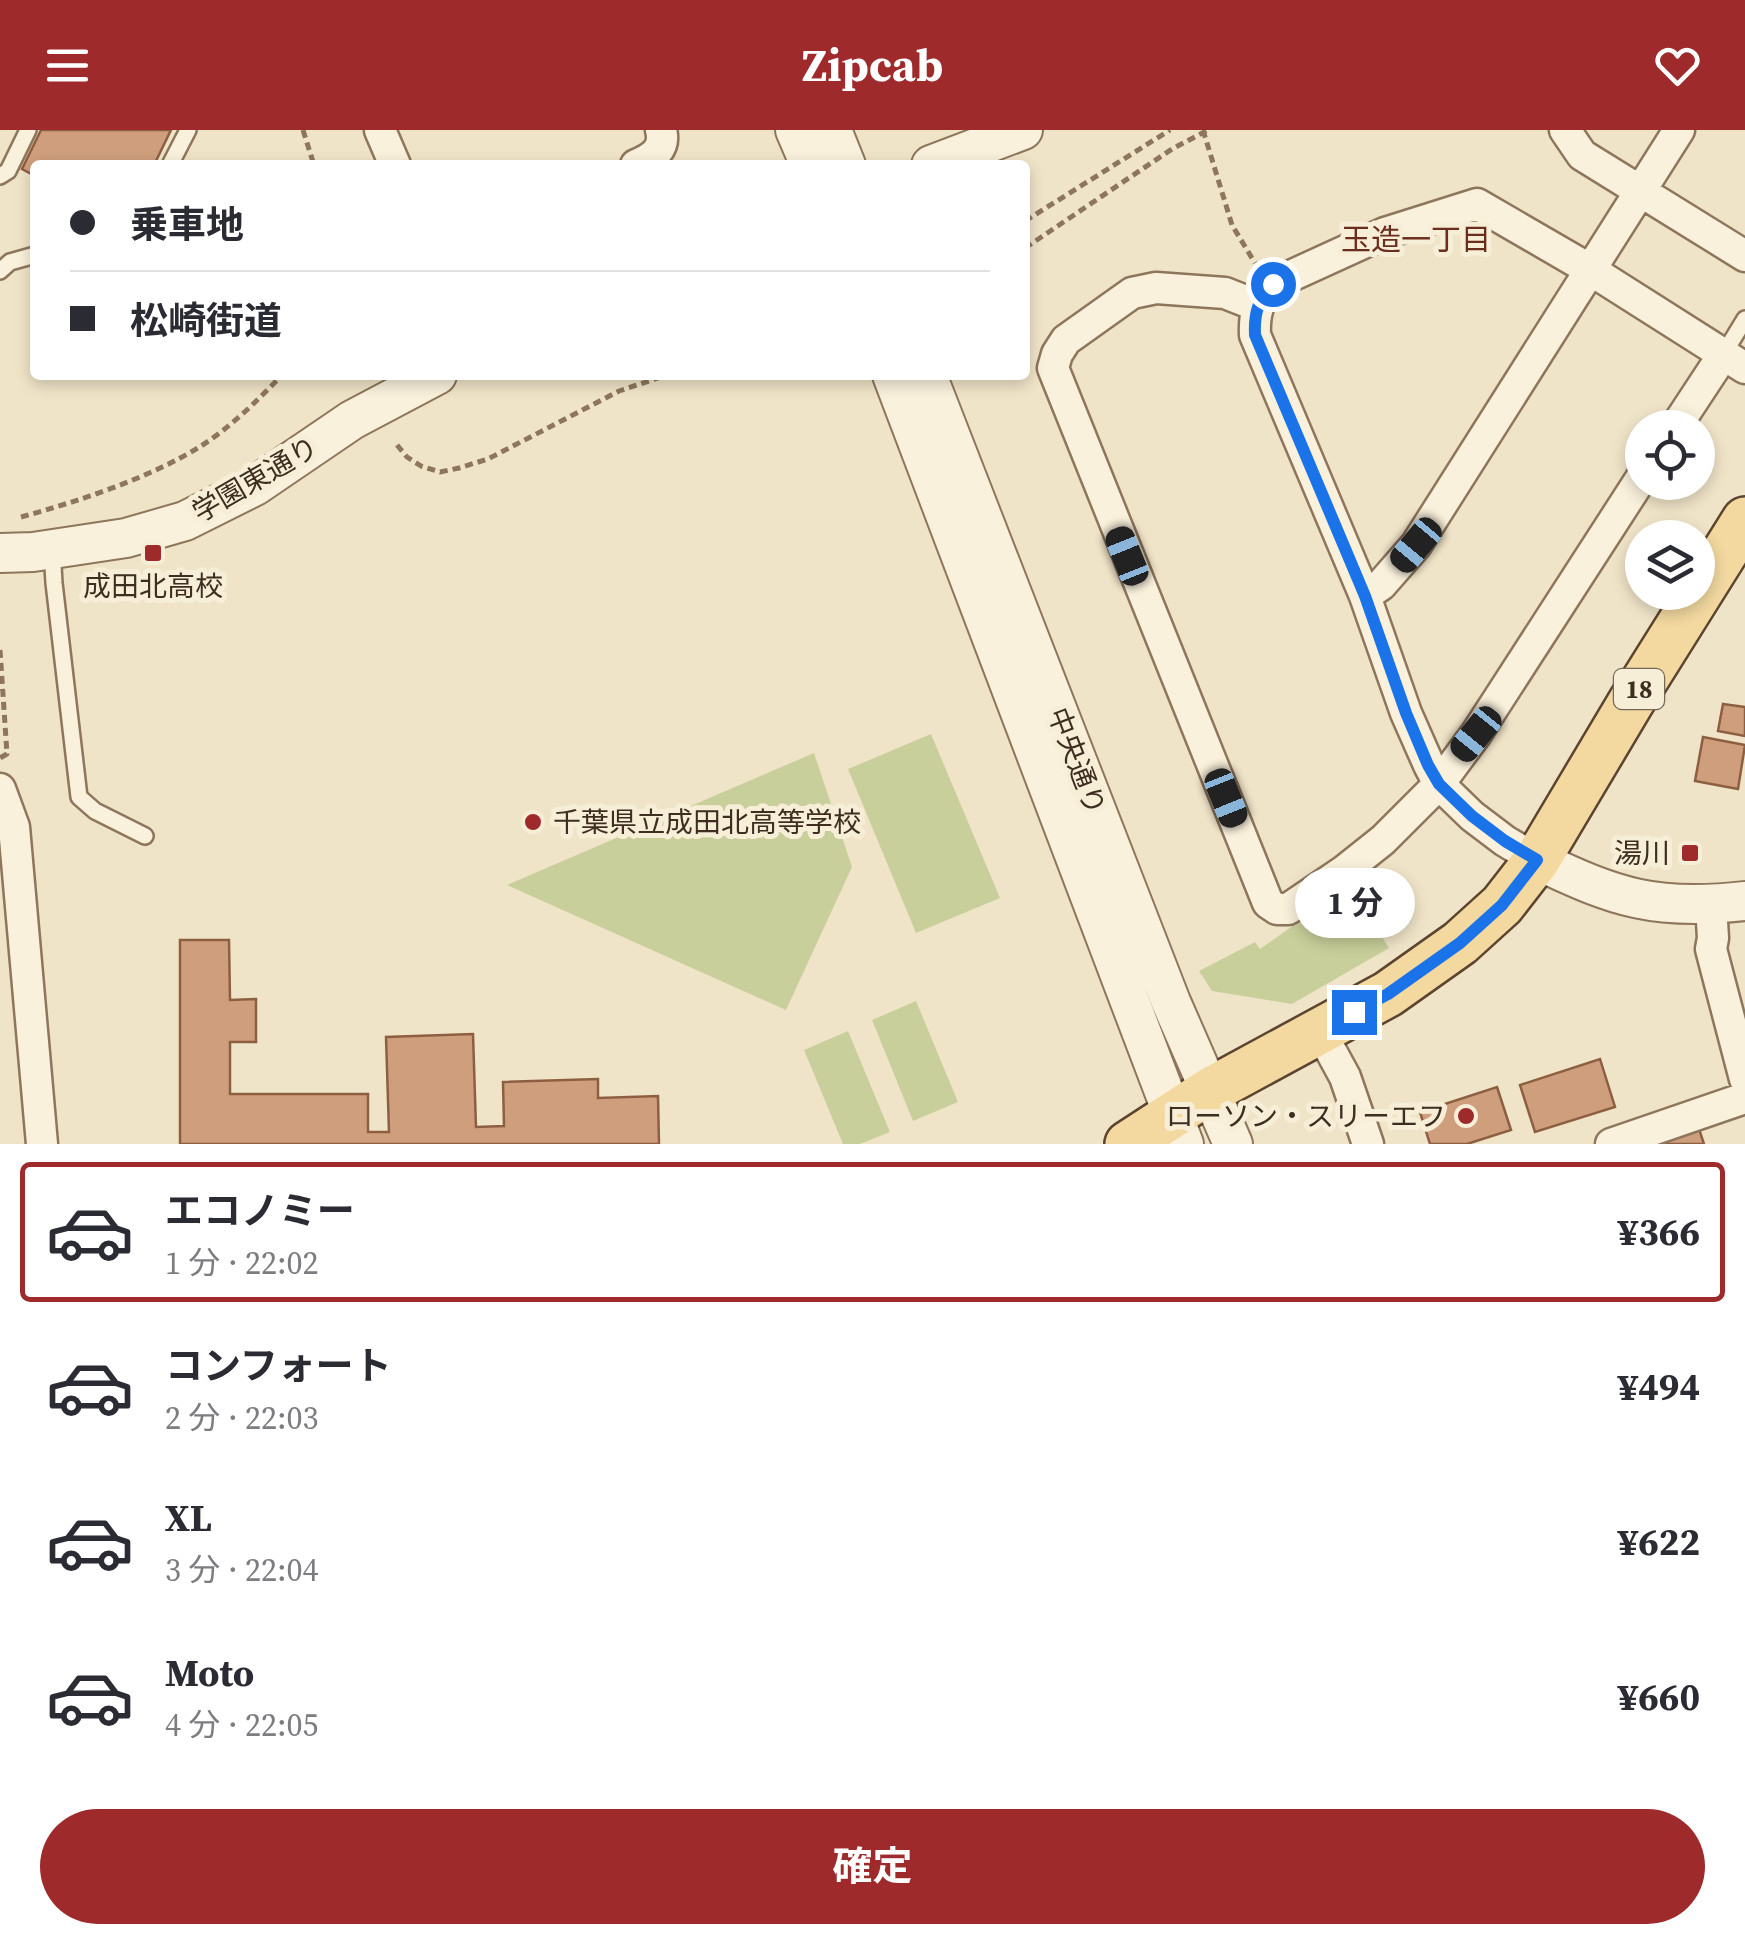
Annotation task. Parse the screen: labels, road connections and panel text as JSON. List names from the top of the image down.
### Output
{
  "streets": {
    "main road": ["18"],
    "street": ["学園東通り", "中央通り"]
  },
  "crossings": [
    ["18", "中央通り"]
  ],
  "districts": ["玉造一丁目"],
  "places": {
    "transit": ["成田北高校", "湯川"],
    "other": ["千葉県立成田北高等学校", "ローソン・スリーエフ"]
  },
  "page": {
    "header": "Zipcab",
    "banner": ["乗車地", "松崎街道"],
    "bubble": "1 分",
    "list": [
      {
        "name": "エコノミー",
        "note": "1 分 · 22:02",
        "value": "¥366"
      },
      {
        "name": "コンフォート",
        "note": "2 分 · 22:03",
        "value": "¥494"
      },
      {
        "name": "XL",
        "note": "3 分 · 22:04",
        "value": "¥622"
      },
      {
        "name": "Moto",
        "note": "4 分 · 22:05",
        "value": "¥660"
      }
    ],
    "buttons": "確定"
  }
}
